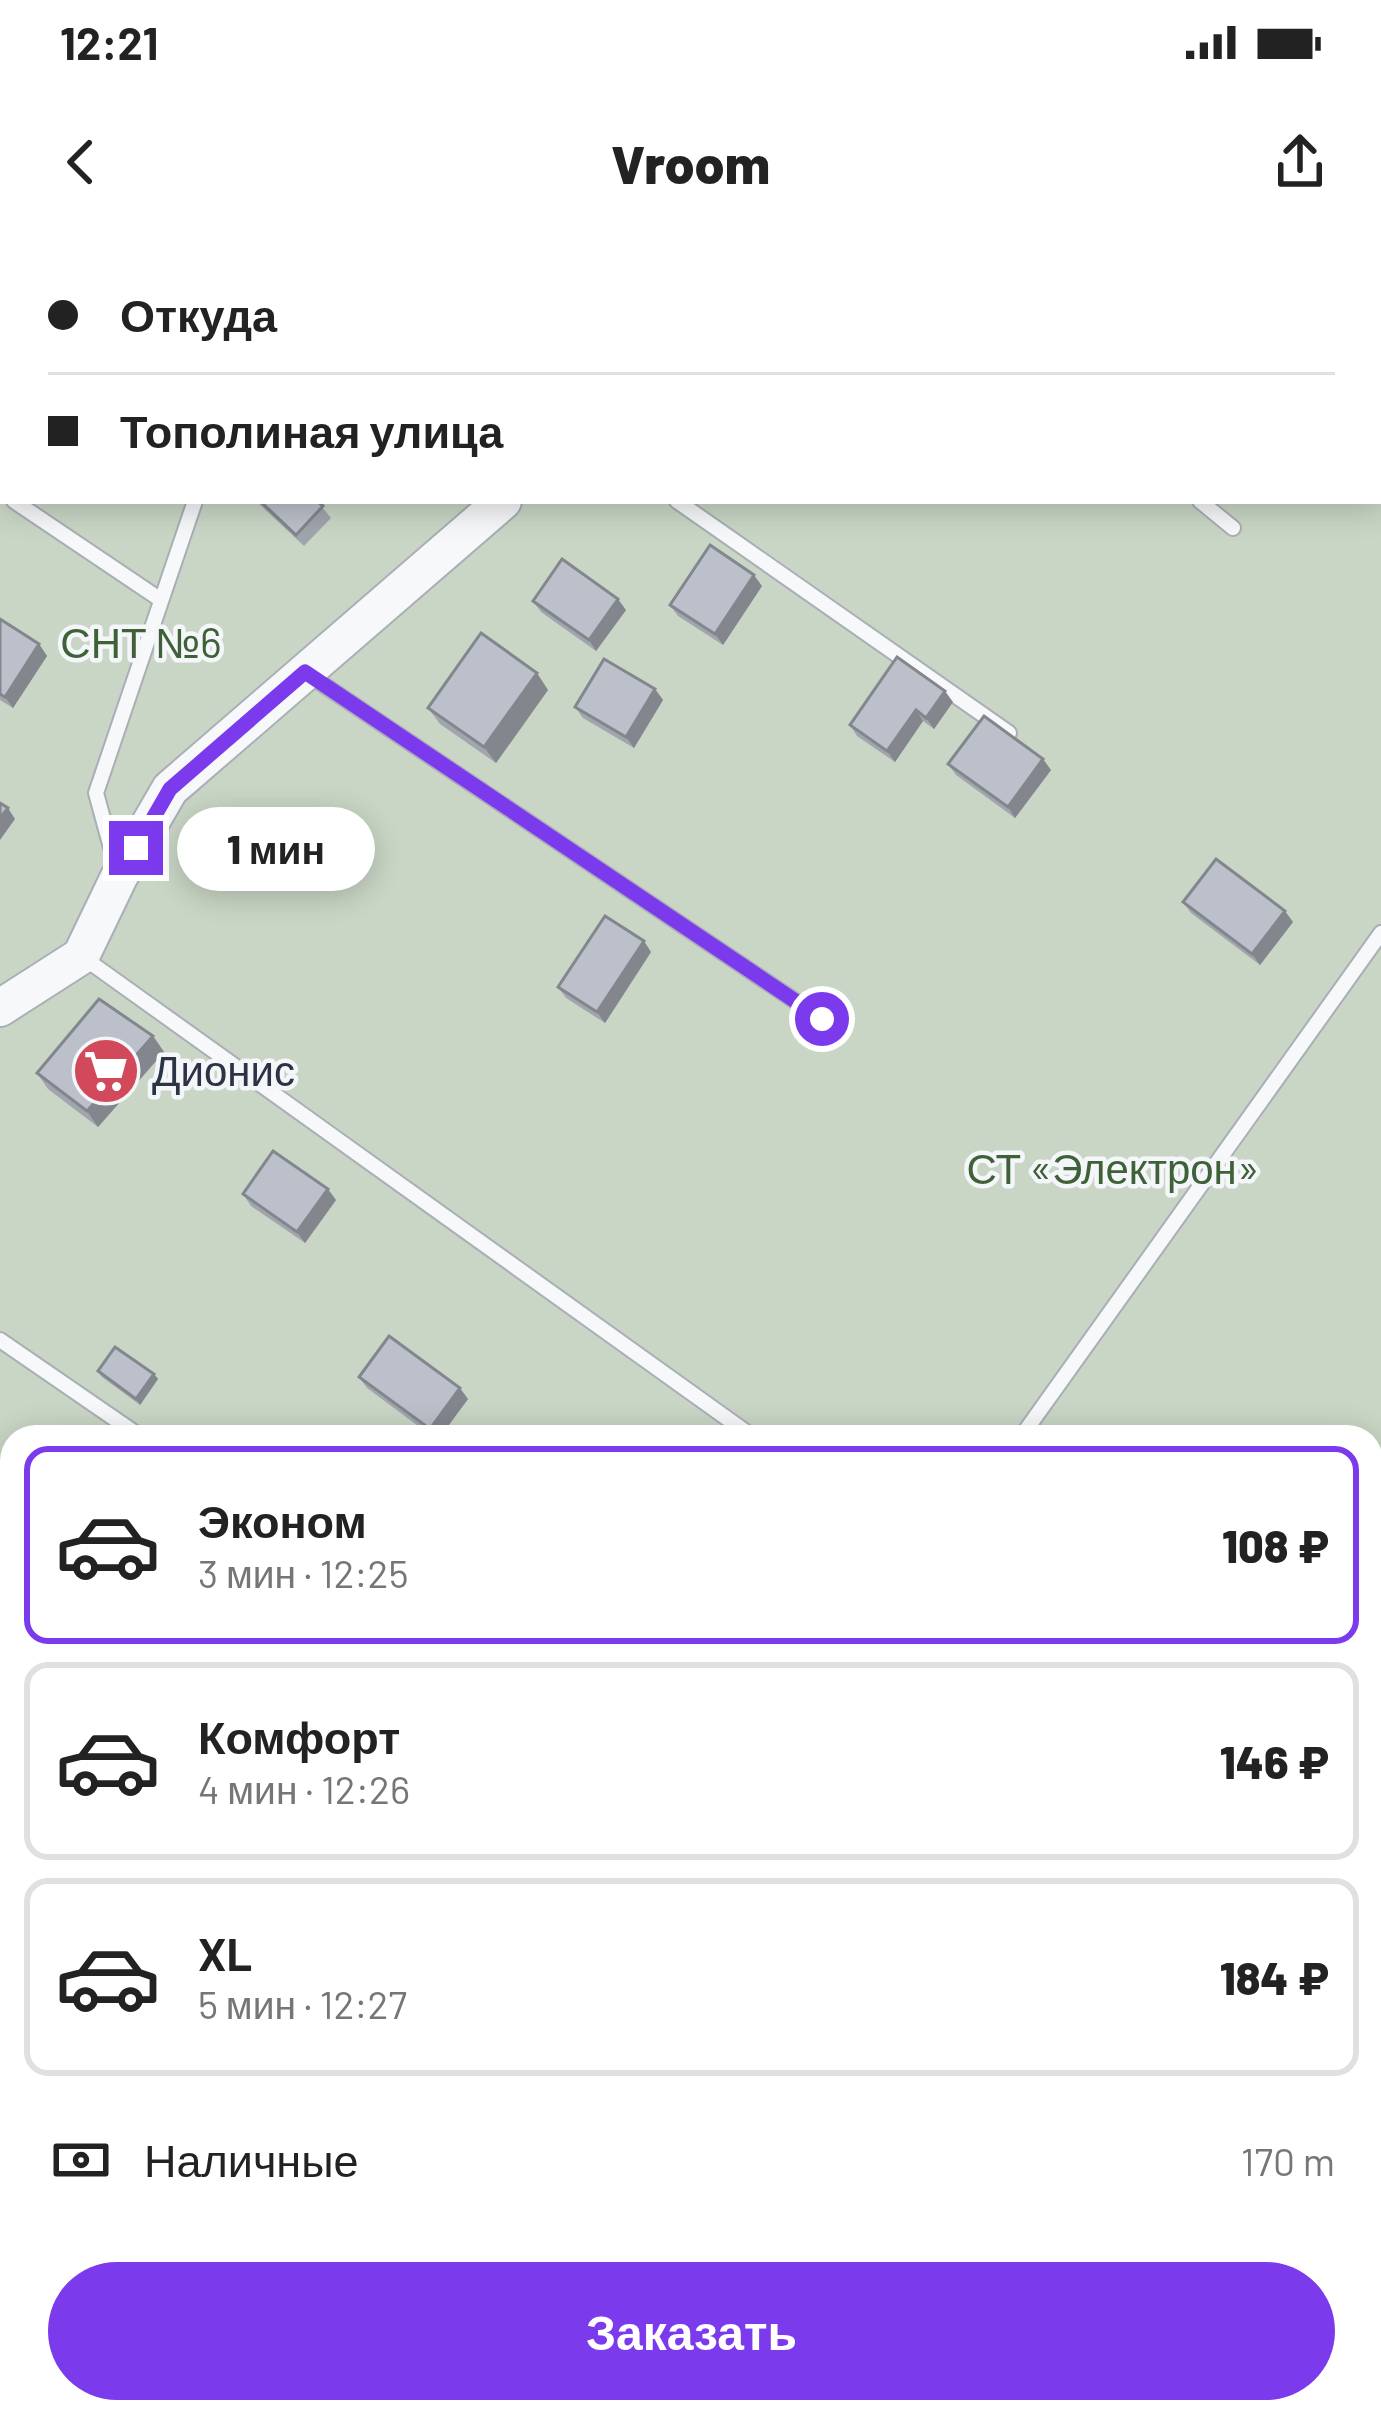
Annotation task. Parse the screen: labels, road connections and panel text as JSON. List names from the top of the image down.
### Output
{
  "parks": ["СНТ №6", "СТ «Электрон»"],
  "places": {
    "supermarket": ["Дионис"]
  },
  "page": {
    "status": "12:21",
    "header": "Vroom",
    "banner": ["Откуда", "Тополиная улица"],
    "bubble": "1 мин",
    "list": [
      {
        "name": "Эконом",
        "note": "3 мин · 12:25",
        "value": "108 ₽"
      },
      {
        "name": "Комфорт",
        "note": "4 мин · 12:26",
        "value": "146 ₽"
      },
      {
        "name": "XL",
        "note": "5 мин · 12:27",
        "value": "184 ₽"
      }
    ],
    "pay": ["Наличные", "170 m"],
    "buttons": "Заказать"
  }
}
